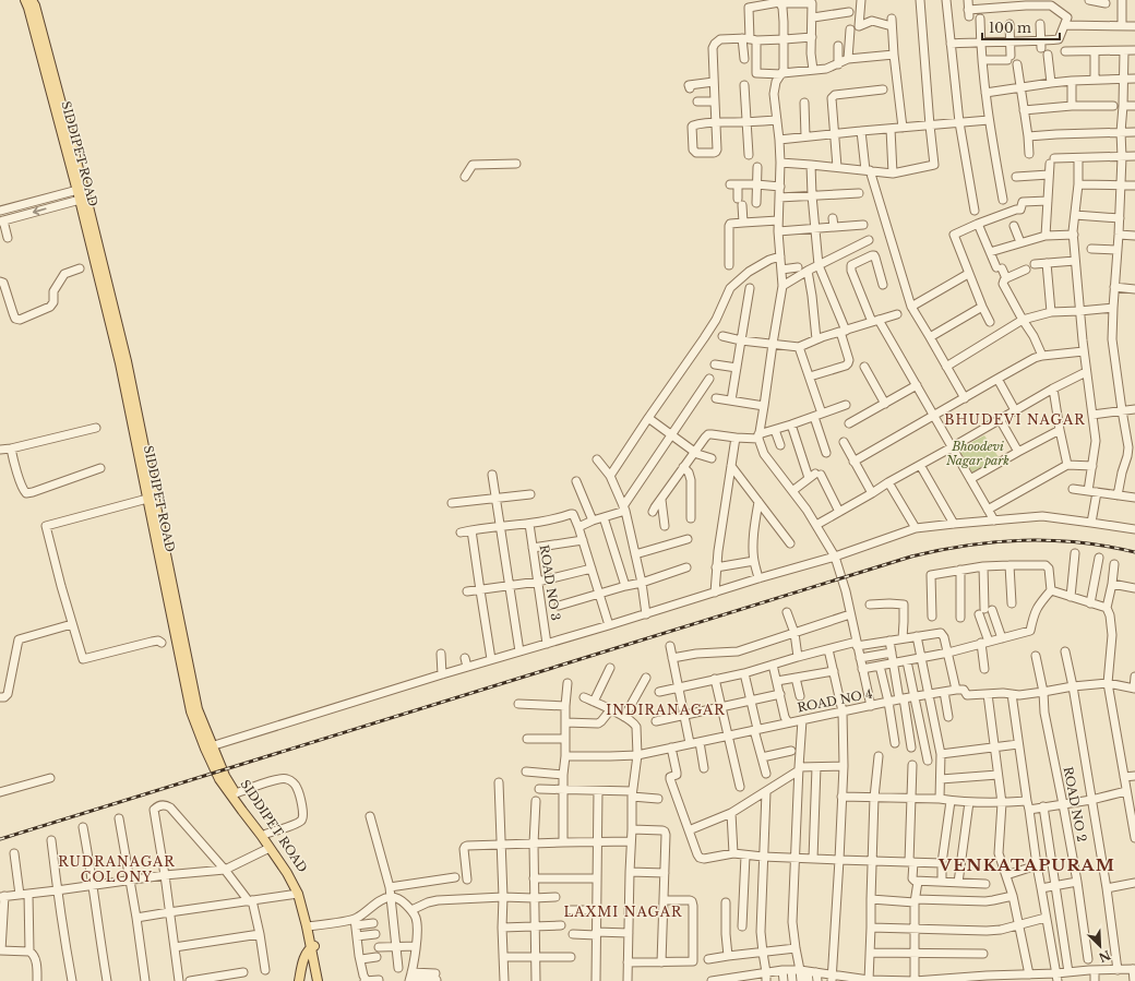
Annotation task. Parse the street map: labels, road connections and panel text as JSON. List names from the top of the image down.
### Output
{
  "streets": {
    "main road": ["SIDDIPET ROAD"],
    "street": ["ROAD NO 3", "ROAD NO 4", "ROAD NO 2"]
  },
  "crossings": [
    ["ROAD NO 4", "ROAD NO 2"]
  ],
  "districts": [
    "BHUDEVI NAGAR",
    "INDIRANAGAR",
    "RUDRANAGAR COLONY",
    "VENKATAPURAM",
    "LAXMI NAGAR"
  ],
  "parks": ["Bhoodevi Nagar park"],
  "scale_bar": "100 m",
  "north": "bottom right"
}
